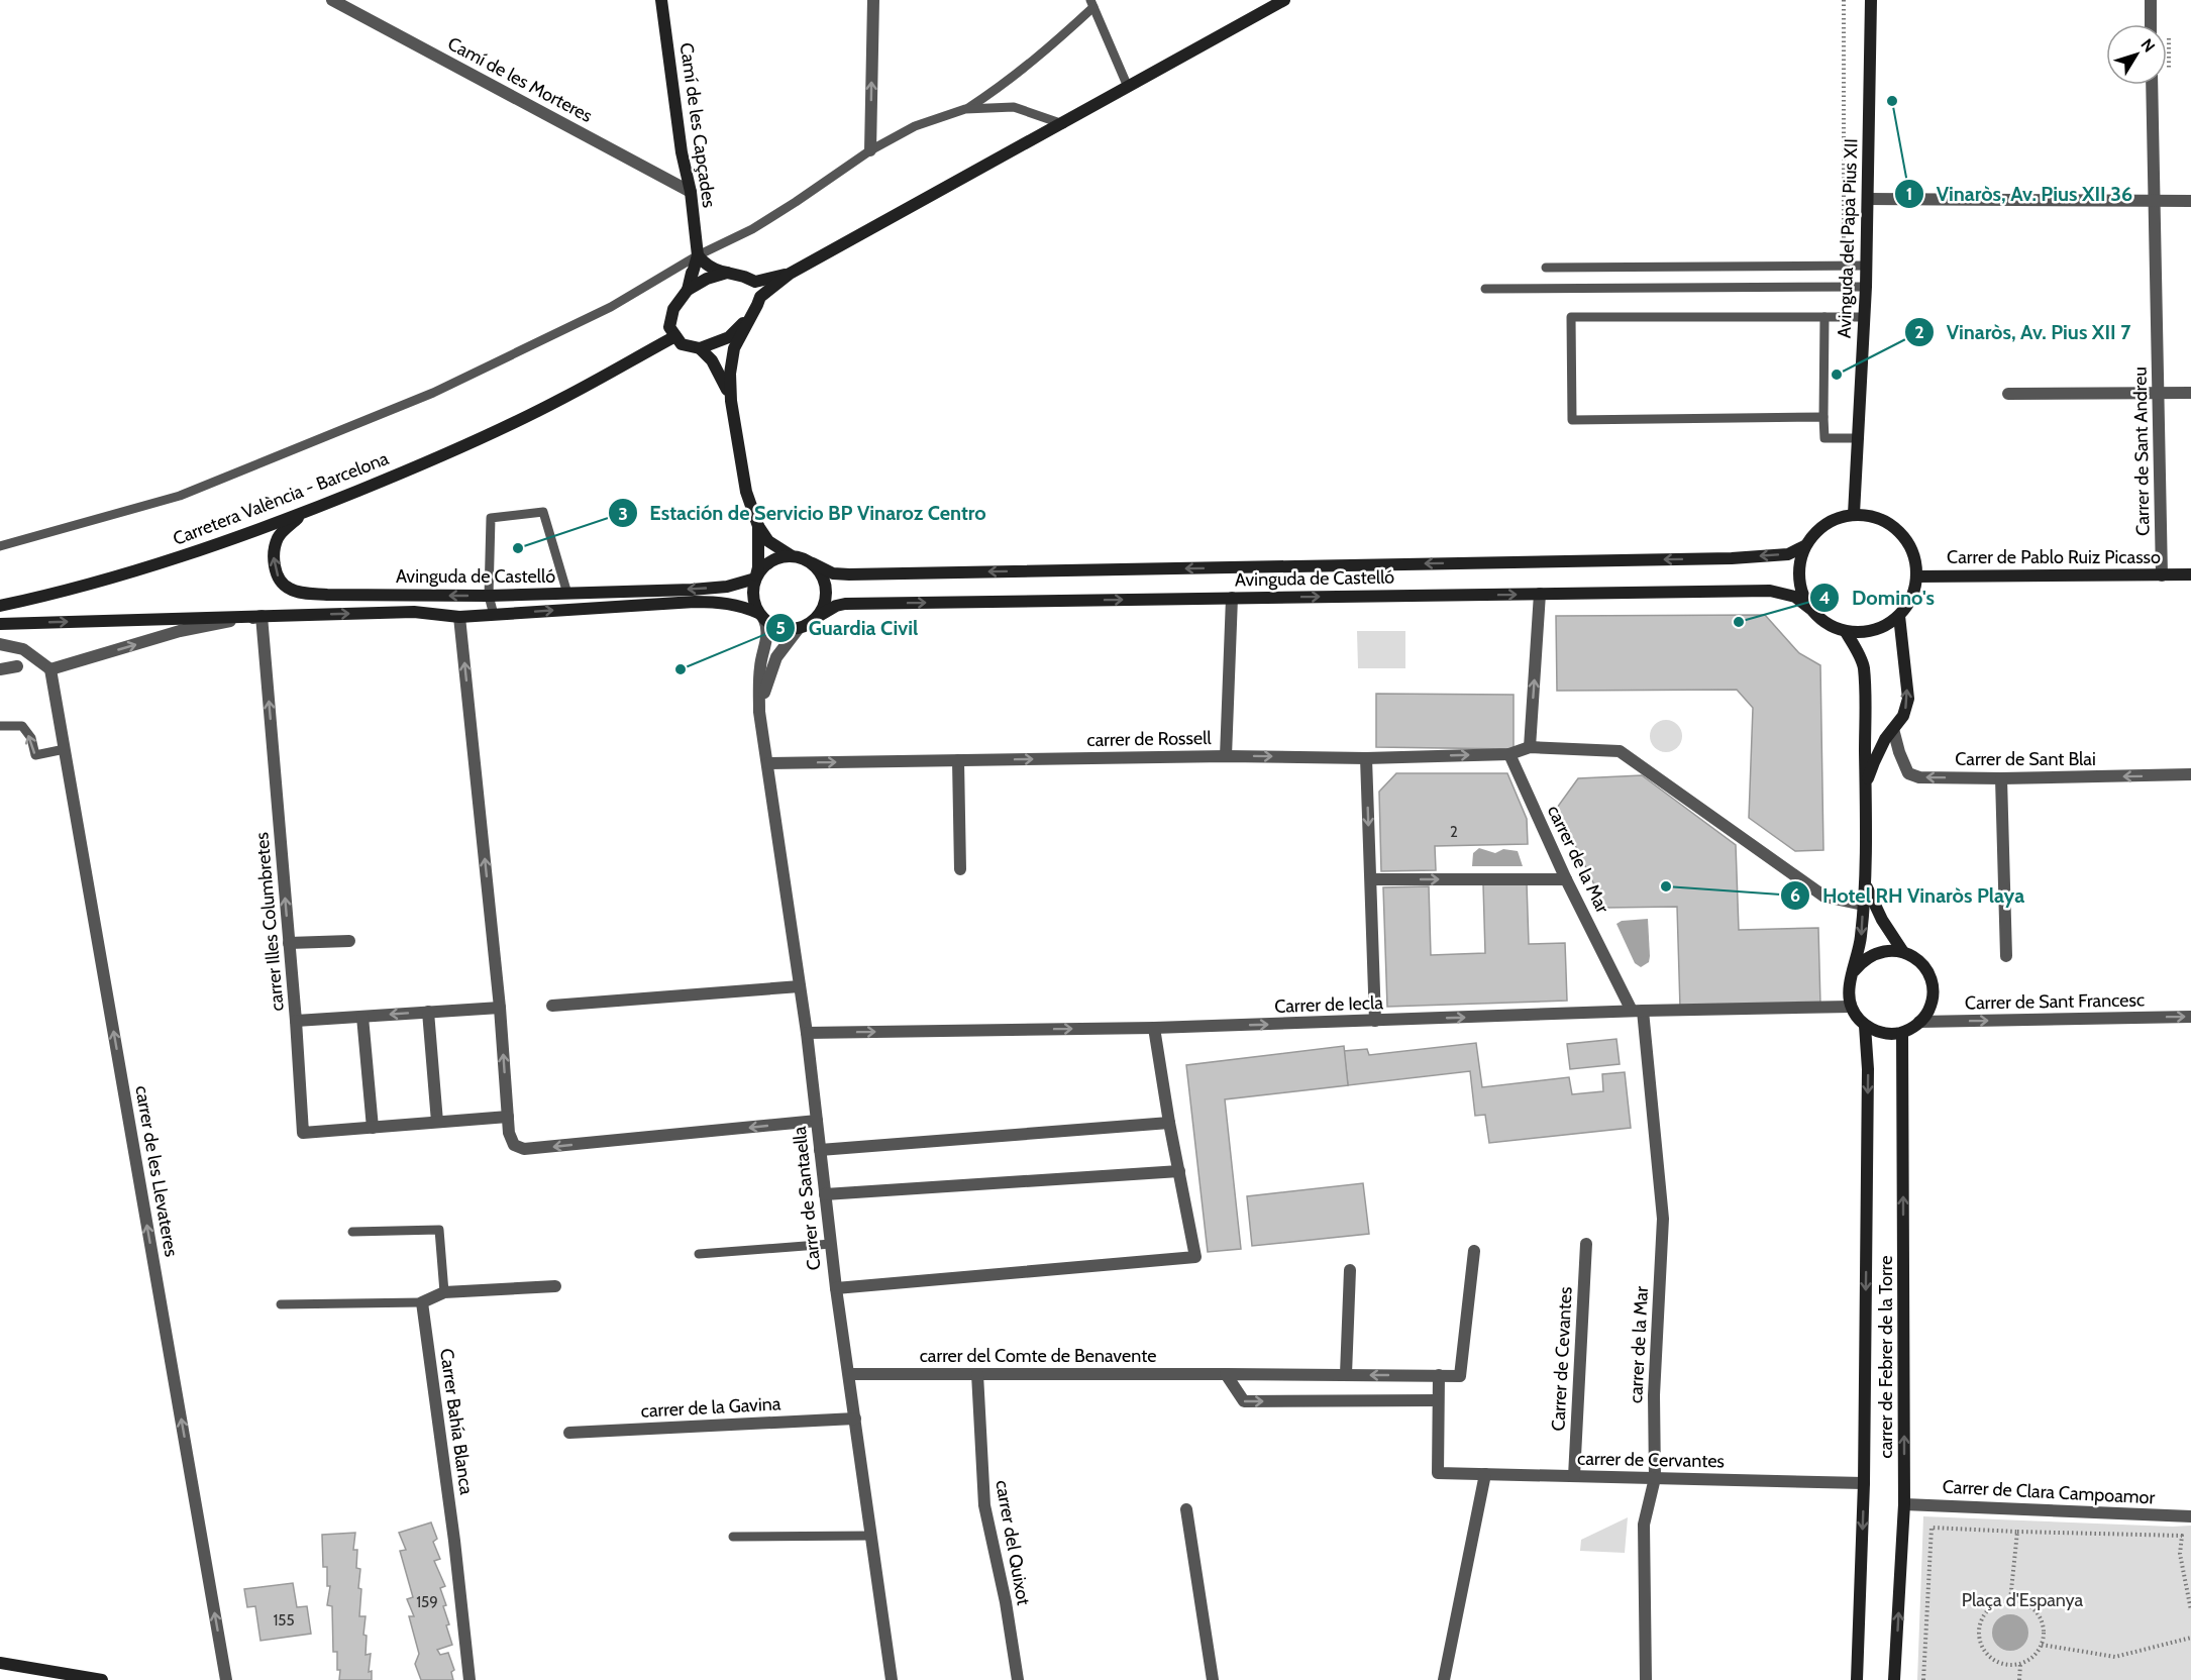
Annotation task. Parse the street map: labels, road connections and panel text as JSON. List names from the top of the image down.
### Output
{
  "streets": {
    "street": [
      "Camí de les Morteres",
      "Camí de les Capçades",
      "Avinguda del Papa Pius XII",
      "Carrer de Sant Andreu",
      "Carretera València - Barcelona",
      "Carrer de Pablo Ruiz Picasso",
      "Avinguda de Castelló",
      "carrer de Rossell",
      "Carrer de Sant Blai",
      "carrer de la Mar",
      "carrer Illes Columbretes",
      "Carrer de Sant Francesc",
      "Carrer de Iecla",
      "carrer de les Llevateres",
      "Carrer de Santaella",
      "carrer del Comte de Benavente",
      "carrer de Febrer de la Torre",
      "Carrer de Cevantes",
      "carrer de la Gavina",
      "Carrer Bahía Blanca",
      "carrer de Cervantes",
      "Carrer de Clara Campoamor",
      "carrer del Quixot"
    ]
  },
  "crossings": [
    ["Camí de les Morteres", "Camí de les Capçades"],
    ["Avinguda del Papa Pius XII", "Carrer de Pablo Ruiz Picasso"],
    ["Avinguda del Papa Pius XII", "Avinguda de Castelló"],
    ["Carrer de Sant Andreu", "Carrer de Pablo Ruiz Picasso"],
    ["Carretera València - Barcelona", "Avinguda de Castelló"],
    ["Carrer de Pablo Ruiz Picasso", "Avinguda de Castelló"],
    ["Avinguda de Castelló", "carrer Illes Columbretes"],
    ["Avinguda de Castelló", "carrer de les Llevateres"],
    ["Avinguda de Castelló", "Carrer de Santaella"],
    ["carrer de Rossell", "carrer de la Mar"],
    ["carrer de Rossell", "Carrer de Santaella"],
    ["carrer de la Mar", "Carrer de Iecla"],
    ["carrer de la Mar", "carrer de Cervantes"],
    ["Carrer de Sant Francesc", "Carrer de Iecla"],
    ["Carrer de Sant Francesc", "carrer de Febrer de la Torre"],
    ["Carrer de Iecla", "Carrer de Santaella"],
    ["Carrer de Iecla", "carrer de Febrer de la Torre"],
    ["Carrer de Santaella", "carrer del Comte de Benavente"],
    ["Carrer de Santaella", "carrer de la Gavina"],
    ["carrer del Comte de Benavente", "carrer del Quixot"],
    ["carrer de Febrer de la Torre", "carrer de Cervantes"],
    ["carrer de Febrer de la Torre", "Carrer de Clara Campoamor"],
    ["Carrer de Cevantes", "carrer de Cervantes"]
  ],
  "one_way": [
    "carrer de Rossell",
    "Carrer de Sant Blai",
    "carrer Illes Columbretes",
    "Carrer de Sant Francesc",
    "Carrer de Iecla",
    "carrer de les Llevateres"
  ],
  "parks": ["Plaça d'Espanya"],
  "places": [
    "Vinaròs, Av. Pius XII 36",
    "Vinaròs, Av. Pius XII 7",
    "Estación de Servicio BP Vinaroz Centro",
    "Domino's",
    "Guardia Civil",
    "Hotel RH Vinaròs Playa"
  ],
  "house_numbers": ["2", "159", "155"],
  "north": "top right"
}
